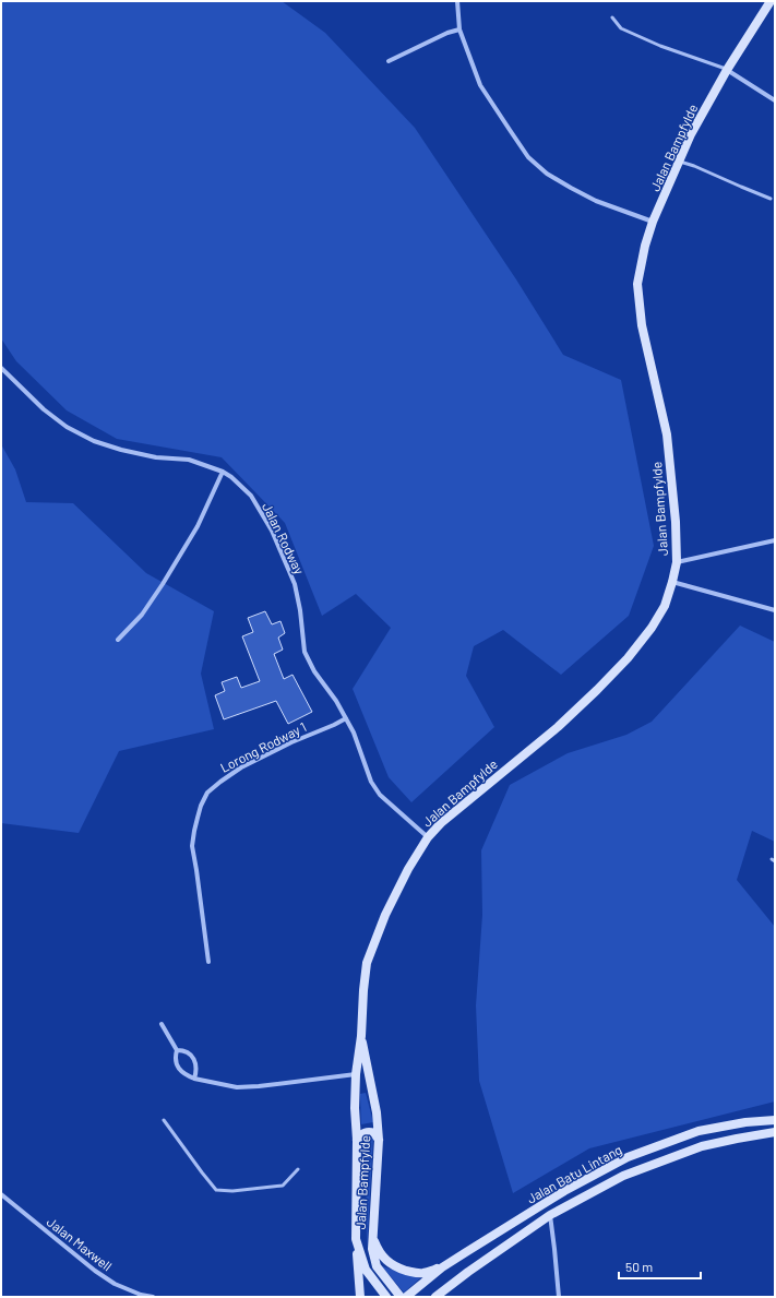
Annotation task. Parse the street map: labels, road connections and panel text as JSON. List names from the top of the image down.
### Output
{
  "streets": {
    "street": [
      "Jalan Bampfylde",
      "Jalan Rodway",
      "Lorong Rodway 1",
      "Jalan Batu Lintang",
      "Jalan Maxwell"
    ]
  },
  "crossings": [
    ["Jalan Bampfylde", "Jalan Rodway"],
    ["Jalan Rodway", "Lorong Rodway 1"]
  ],
  "scale_bar": "50 m"
}
